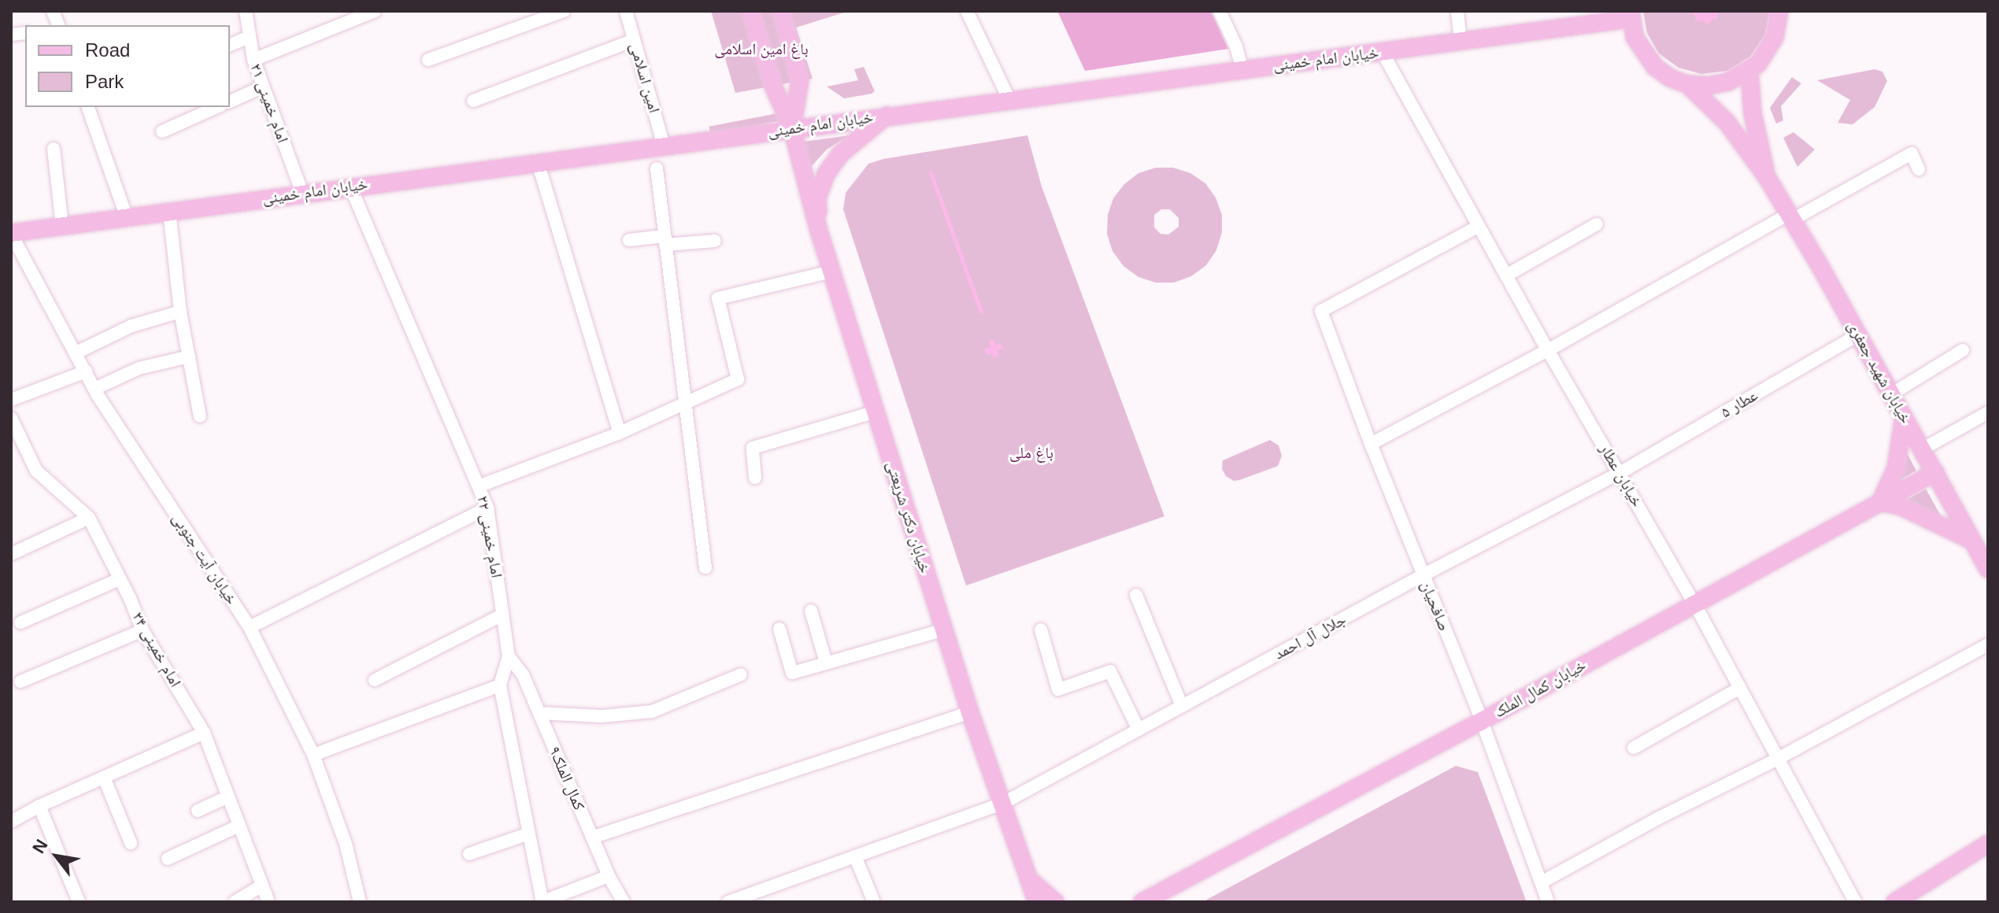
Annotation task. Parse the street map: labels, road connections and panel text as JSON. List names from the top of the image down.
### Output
{
  "streets": {
    "main road": [
      "خیابان امام خمینی",
      "خیابان شهید جعفری",
      "خیابان دکتر شریعتی",
      "خیابان کمال الملک"
    ],
    "street": [
      "امین اسلامی",
      "امام خمینی ۲۱",
      "عطار ۵",
      "خیابان عطار",
      "امام خمینی ۲۲",
      "خیابان آیت جنوبی",
      "صافحیان",
      "جلال آل احمد",
      "امام خمینی ۲۴",
      "کمال الملک۹"
    ]
  },
  "crossings": [
    ["خیابان امام خمینی", "امین اسلامی"],
    ["خیابان امام خمینی", "امام خمینی ۲۱"],
    ["خیابان امام خمینی", "خیابان عطار"],
    ["خیابان امام خمینی", "خیابان دکتر شریعتی"],
    ["خیابان امام خمینی", "امام خمینی ۲۲"],
    ["خیابان امام خمینی", "خیابان آیت جنوبی"],
    ["خیابان شهید جعفری", "عطار ۵"],
    ["خیابان شهید جعفری", "خیابان کمال الملک"],
    ["عطار ۵", "خیابان عطار"],
    ["عطار ۵", "جلال آل احمد"],
    ["خیابان عطار", "صافحیان"],
    ["خیابان عطار", "جلال آل احمد"],
    ["خیابان عطار", "خیابان کمال الملک"],
    ["خیابان دکتر شریعتی", "جلال آل احمد"],
    ["امام خمینی ۲۲", "کمال الملک۹"],
    ["صافحیان", "جلال آل احمد"],
    ["صافحیان", "خیابان کمال الملک"]
  ],
  "parks": ["باغ امین اسلامی", "باغ ملی"],
  "legend": ["Road", "Park"],
  "north": "top left"
}
